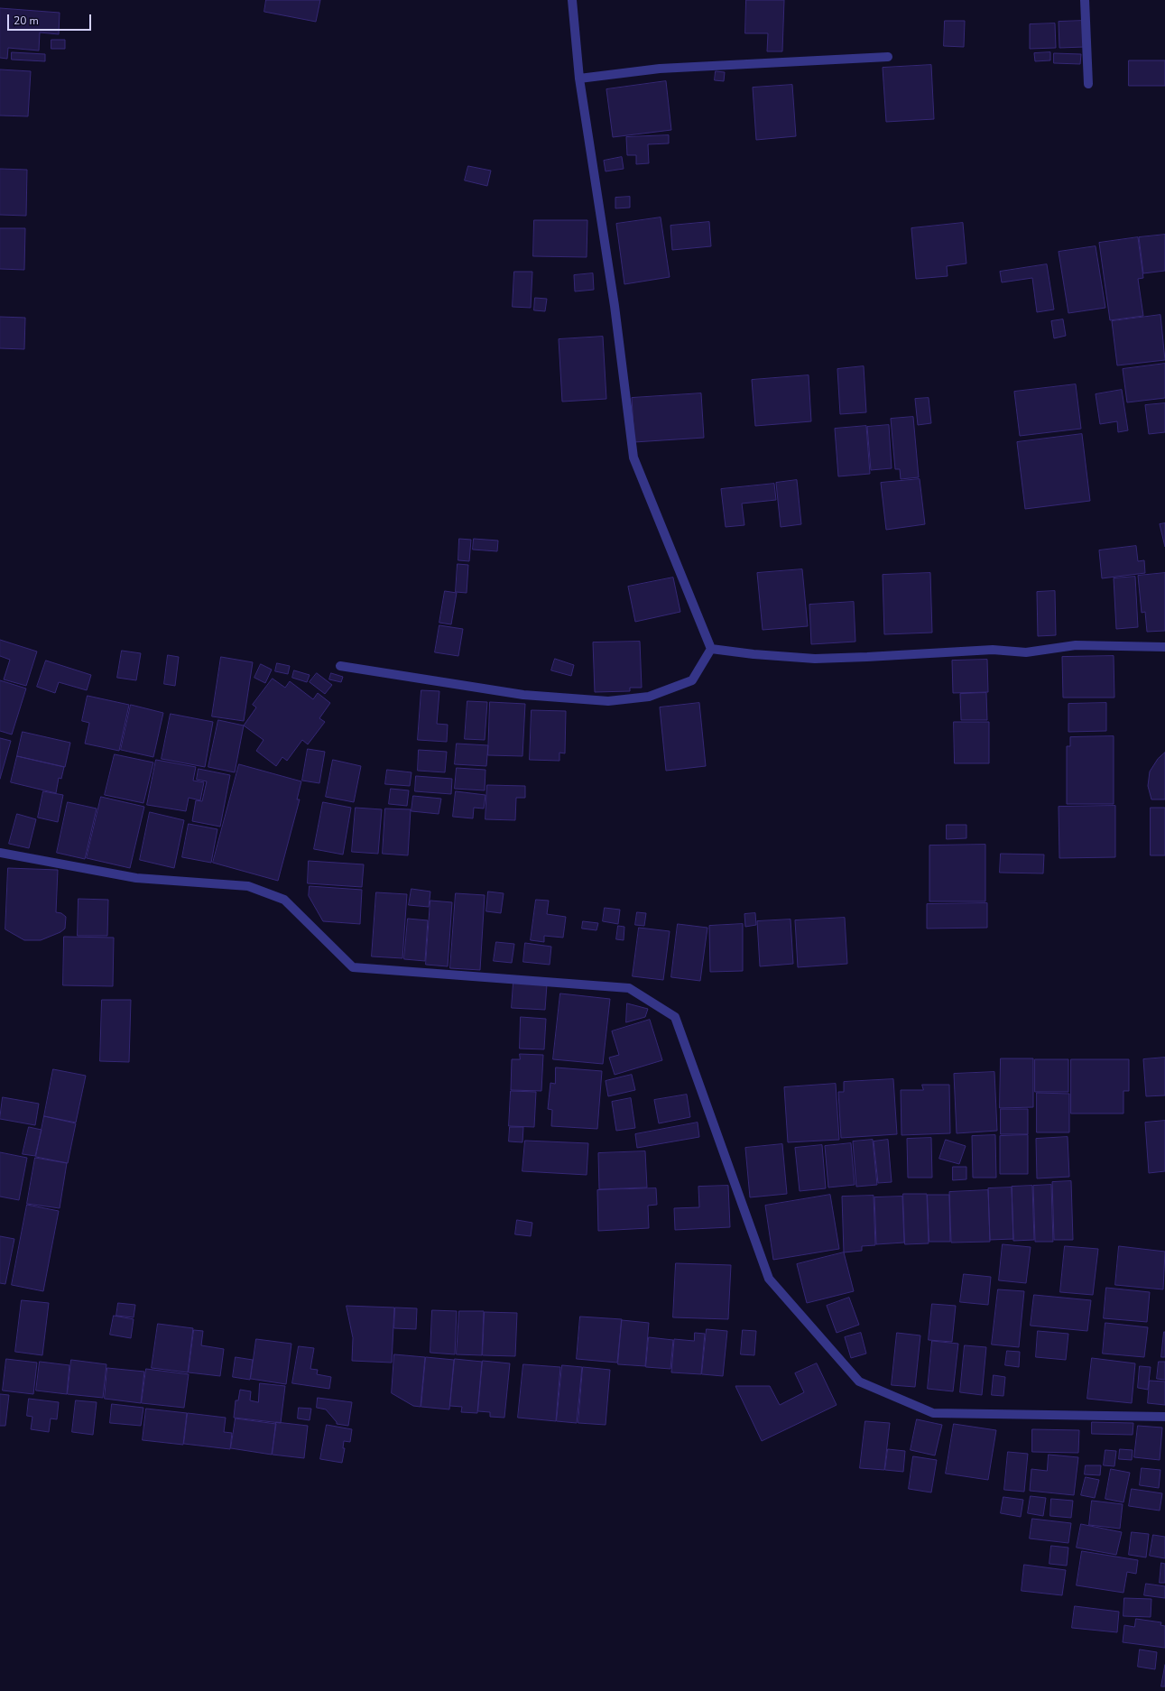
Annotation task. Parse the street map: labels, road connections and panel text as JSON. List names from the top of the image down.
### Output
{
  "scale_bar": "20 m"
}
